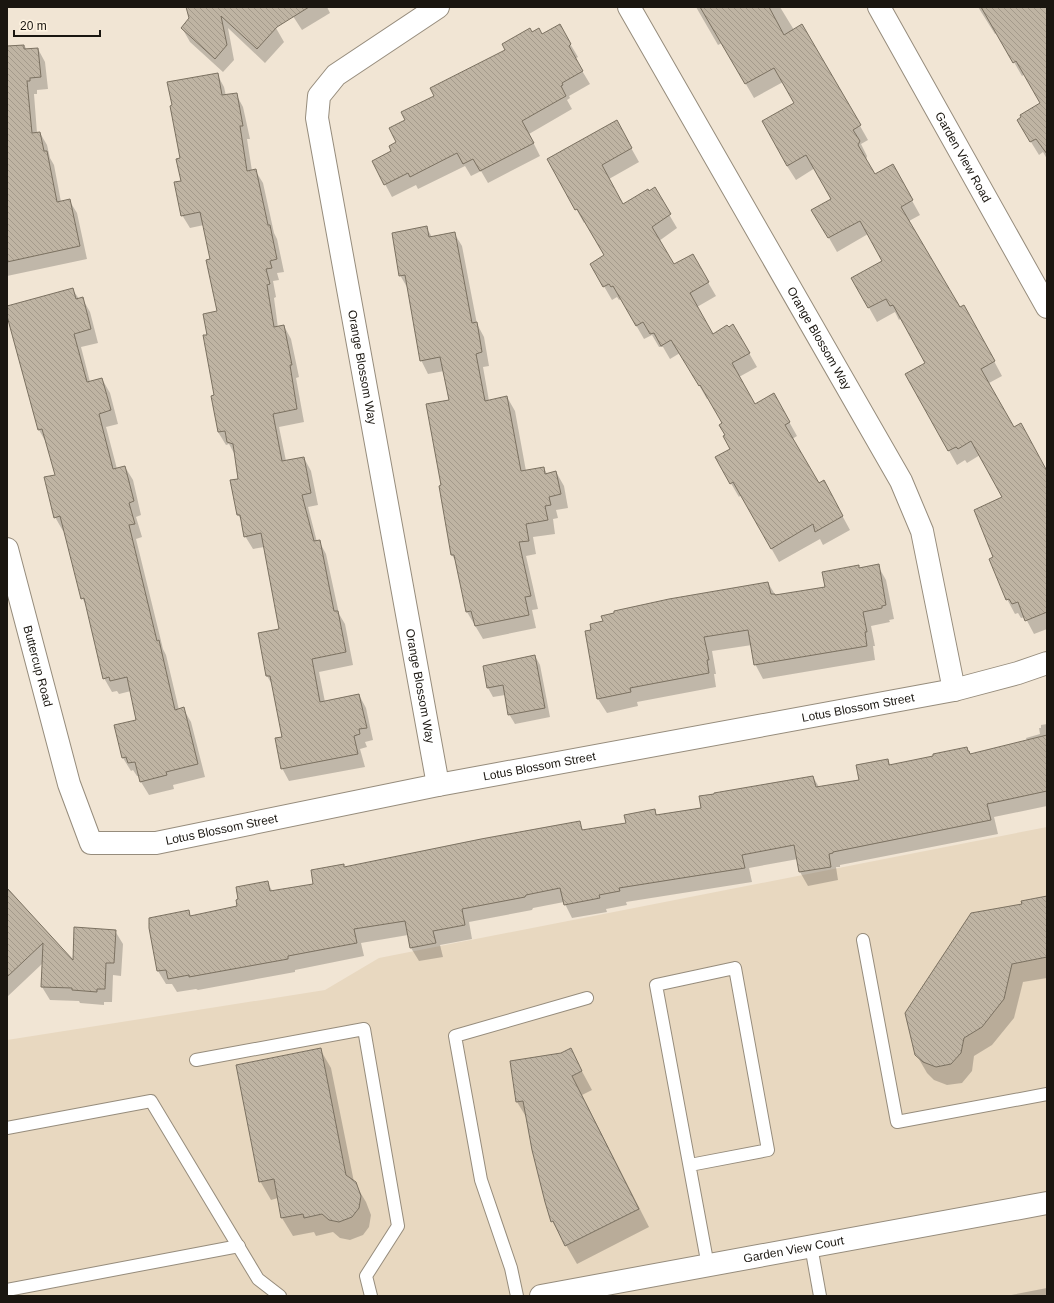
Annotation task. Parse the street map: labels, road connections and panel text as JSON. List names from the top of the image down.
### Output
{
  "streets": {
    "street": [
      "Garden View Road",
      "Orange Blossom Way",
      "Buttercup Road",
      "Lotus Blossom Street",
      "Garden View Court"
    ]
  },
  "crossings": [
    ["Orange Blossom Way", "Lotus Blossom Street"],
    ["Buttercup Road", "Lotus Blossom Street"]
  ],
  "scale_bar": "20 m"
}
